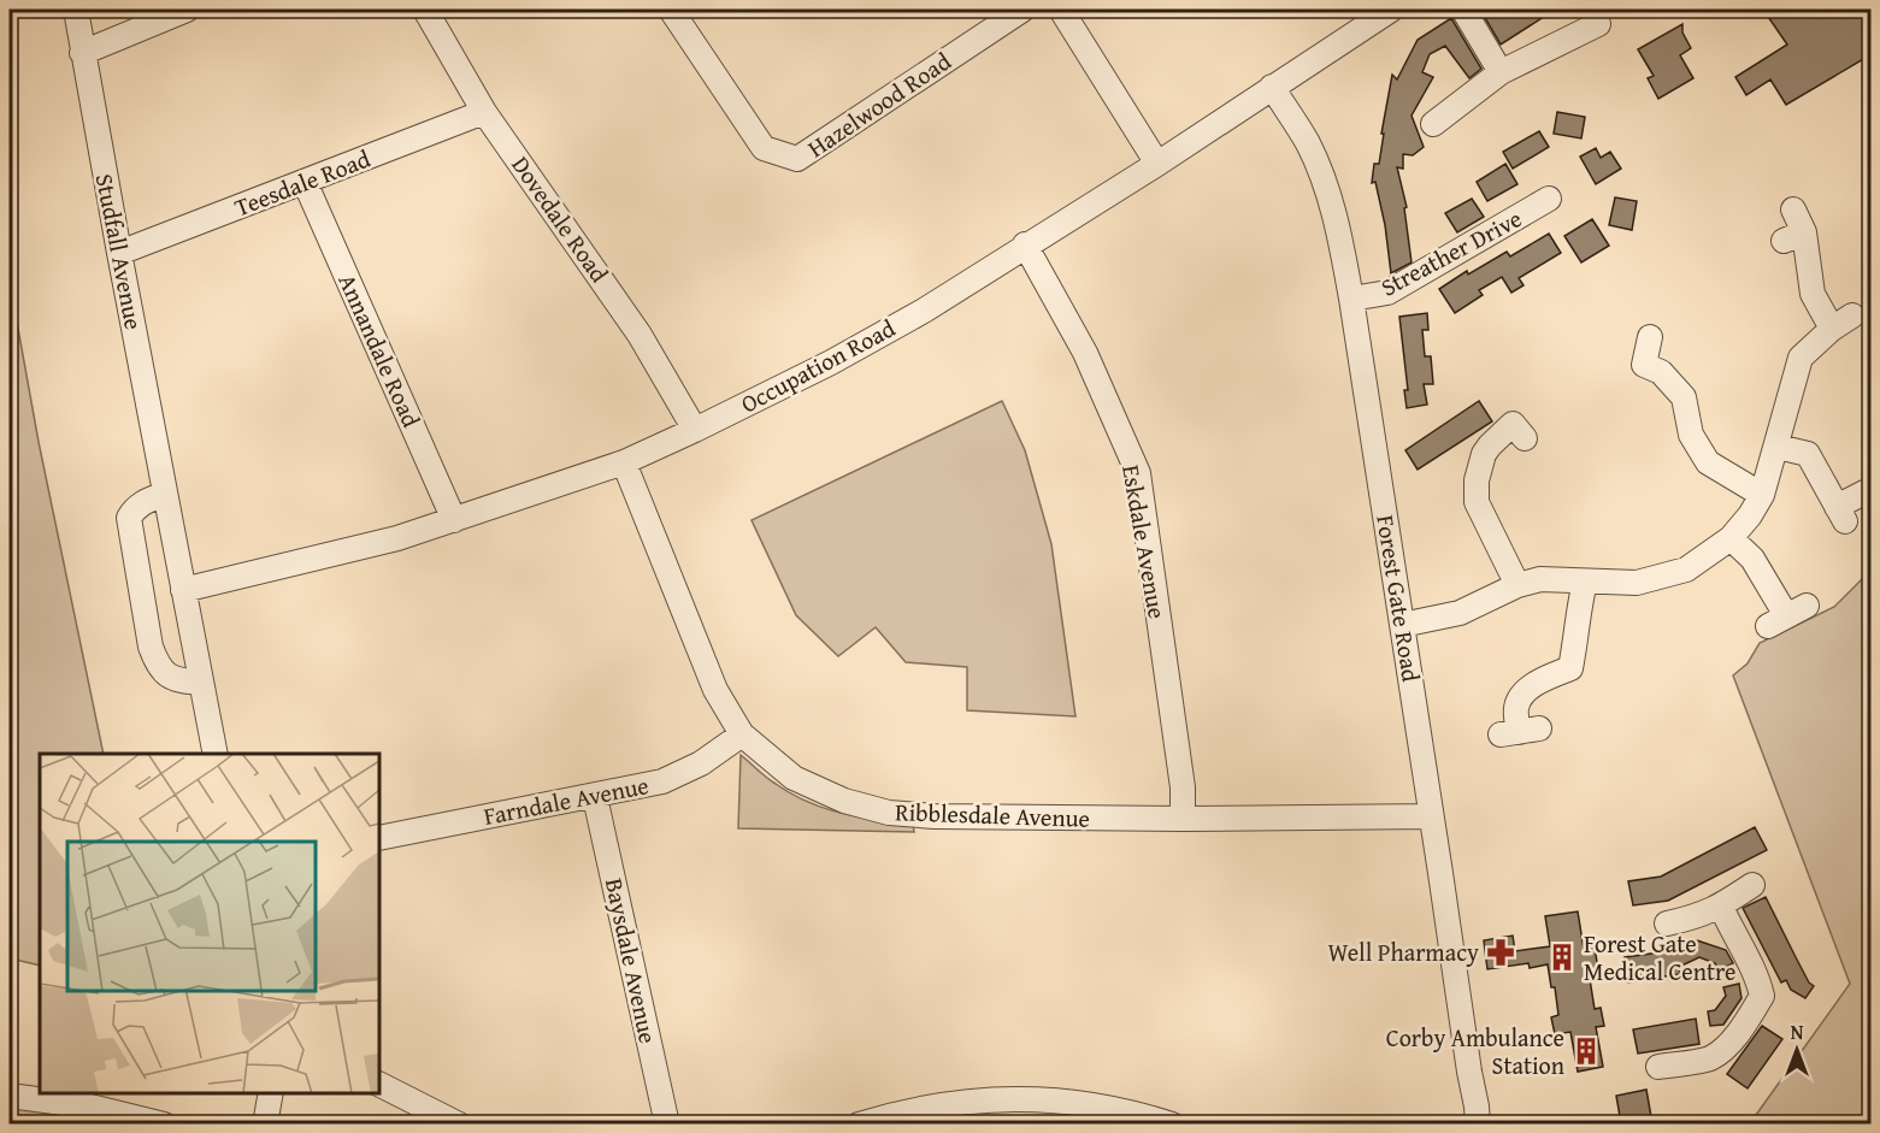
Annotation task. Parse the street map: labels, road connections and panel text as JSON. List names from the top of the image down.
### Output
{
  "streets": {
    "street": [
      "Hazelwood Road",
      "Teesdale Road",
      "Dovedale Road",
      "Studfall Avenue",
      "Streather Drive",
      "Annandale Road",
      "Occupation Road",
      "Eskdale Avenue",
      "Forest Gate Road",
      "Farndale Avenue",
      "Ribblesdale Avenue",
      "Baysdale Avenue"
    ]
  },
  "crossings": [
    ["Teesdale Road", "Dovedale Road"],
    ["Teesdale Road", "Studfall Avenue"],
    ["Teesdale Road", "Annandale Road"],
    ["Dovedale Road", "Occupation Road"],
    ["Studfall Avenue", "Occupation Road"],
    ["Streather Drive", "Forest Gate Road"],
    ["Annandale Road", "Occupation Road"],
    ["Occupation Road", "Eskdale Avenue"],
    ["Occupation Road", "Forest Gate Road"],
    ["Occupation Road", "Ribblesdale Avenue"],
    ["Eskdale Avenue", "Ribblesdale Avenue"],
    ["Forest Gate Road", "Ribblesdale Avenue"],
    ["Farndale Avenue", "Ribblesdale Avenue"],
    ["Farndale Avenue", "Baysdale Avenue"]
  ],
  "places": {
    "pharmacy": ["Well Pharmacy"],
    "building": ["Forest Gate Medical Centre", "Corby Ambulance Station"]
  },
  "north": "top"
}
